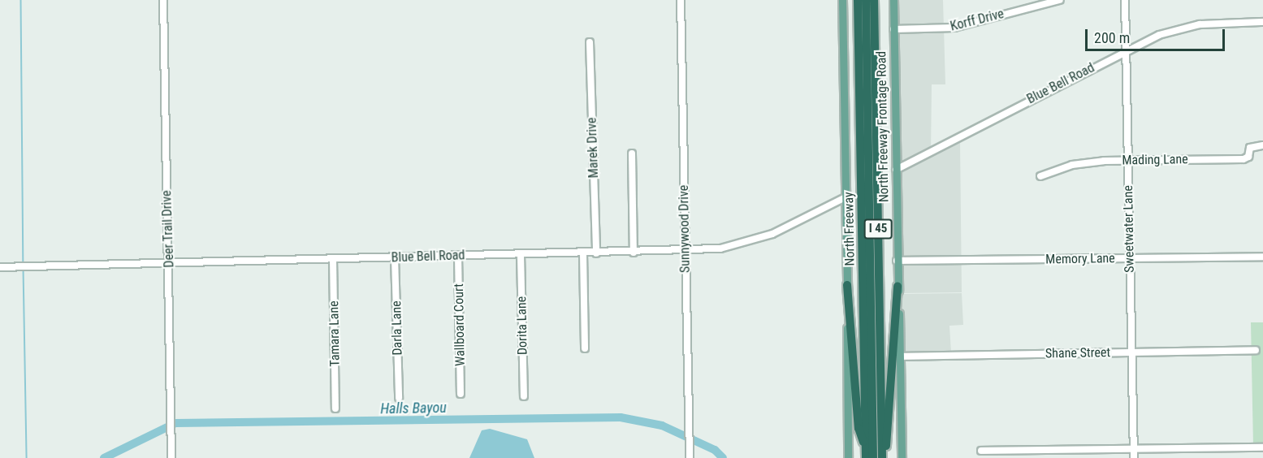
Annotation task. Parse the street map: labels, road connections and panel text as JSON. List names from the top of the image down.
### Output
{
  "streets": {
    "highway": ["North Freeway", "I 45"],
    "main road": ["North Freeway Frontage Road"],
    "street": [
      "Korff Drive",
      "Blue Bell Road",
      "Marek Drive",
      "Mading Lane",
      "Deer Trail Drive",
      "Sunnywood Drive",
      "Sweetwater Lane",
      "Memory Lane",
      "Wallboard Court",
      "Dorita Lane",
      "Darla Lane",
      "Tamara Lane",
      "Shane Street"
    ]
  },
  "crossings": [
    ["Korff Drive", "North Freeway Frontage Road"],
    ["Blue Bell Road", "North Freeway Frontage Road"],
    ["Blue Bell Road", "Marek Drive"],
    ["Blue Bell Road", "Deer Trail Drive"],
    ["Blue Bell Road", "Sunnywood Drive"],
    ["Blue Bell Road", "Sweetwater Lane"],
    ["Blue Bell Road", "Wallboard Court"],
    ["Blue Bell Road", "Dorita Lane"],
    ["Blue Bell Road", "Darla Lane"],
    ["Blue Bell Road", "Tamara Lane"],
    ["North Freeway Frontage Road", "Memory Lane"],
    ["North Freeway Frontage Road", "Shane Street"],
    ["Mading Lane", "Sweetwater Lane"],
    ["Sweetwater Lane", "Memory Lane"],
    ["Sweetwater Lane", "Shane Street"]
  ],
  "water": ["Halls Bayou"],
  "scale_bar": "200 m"
}
